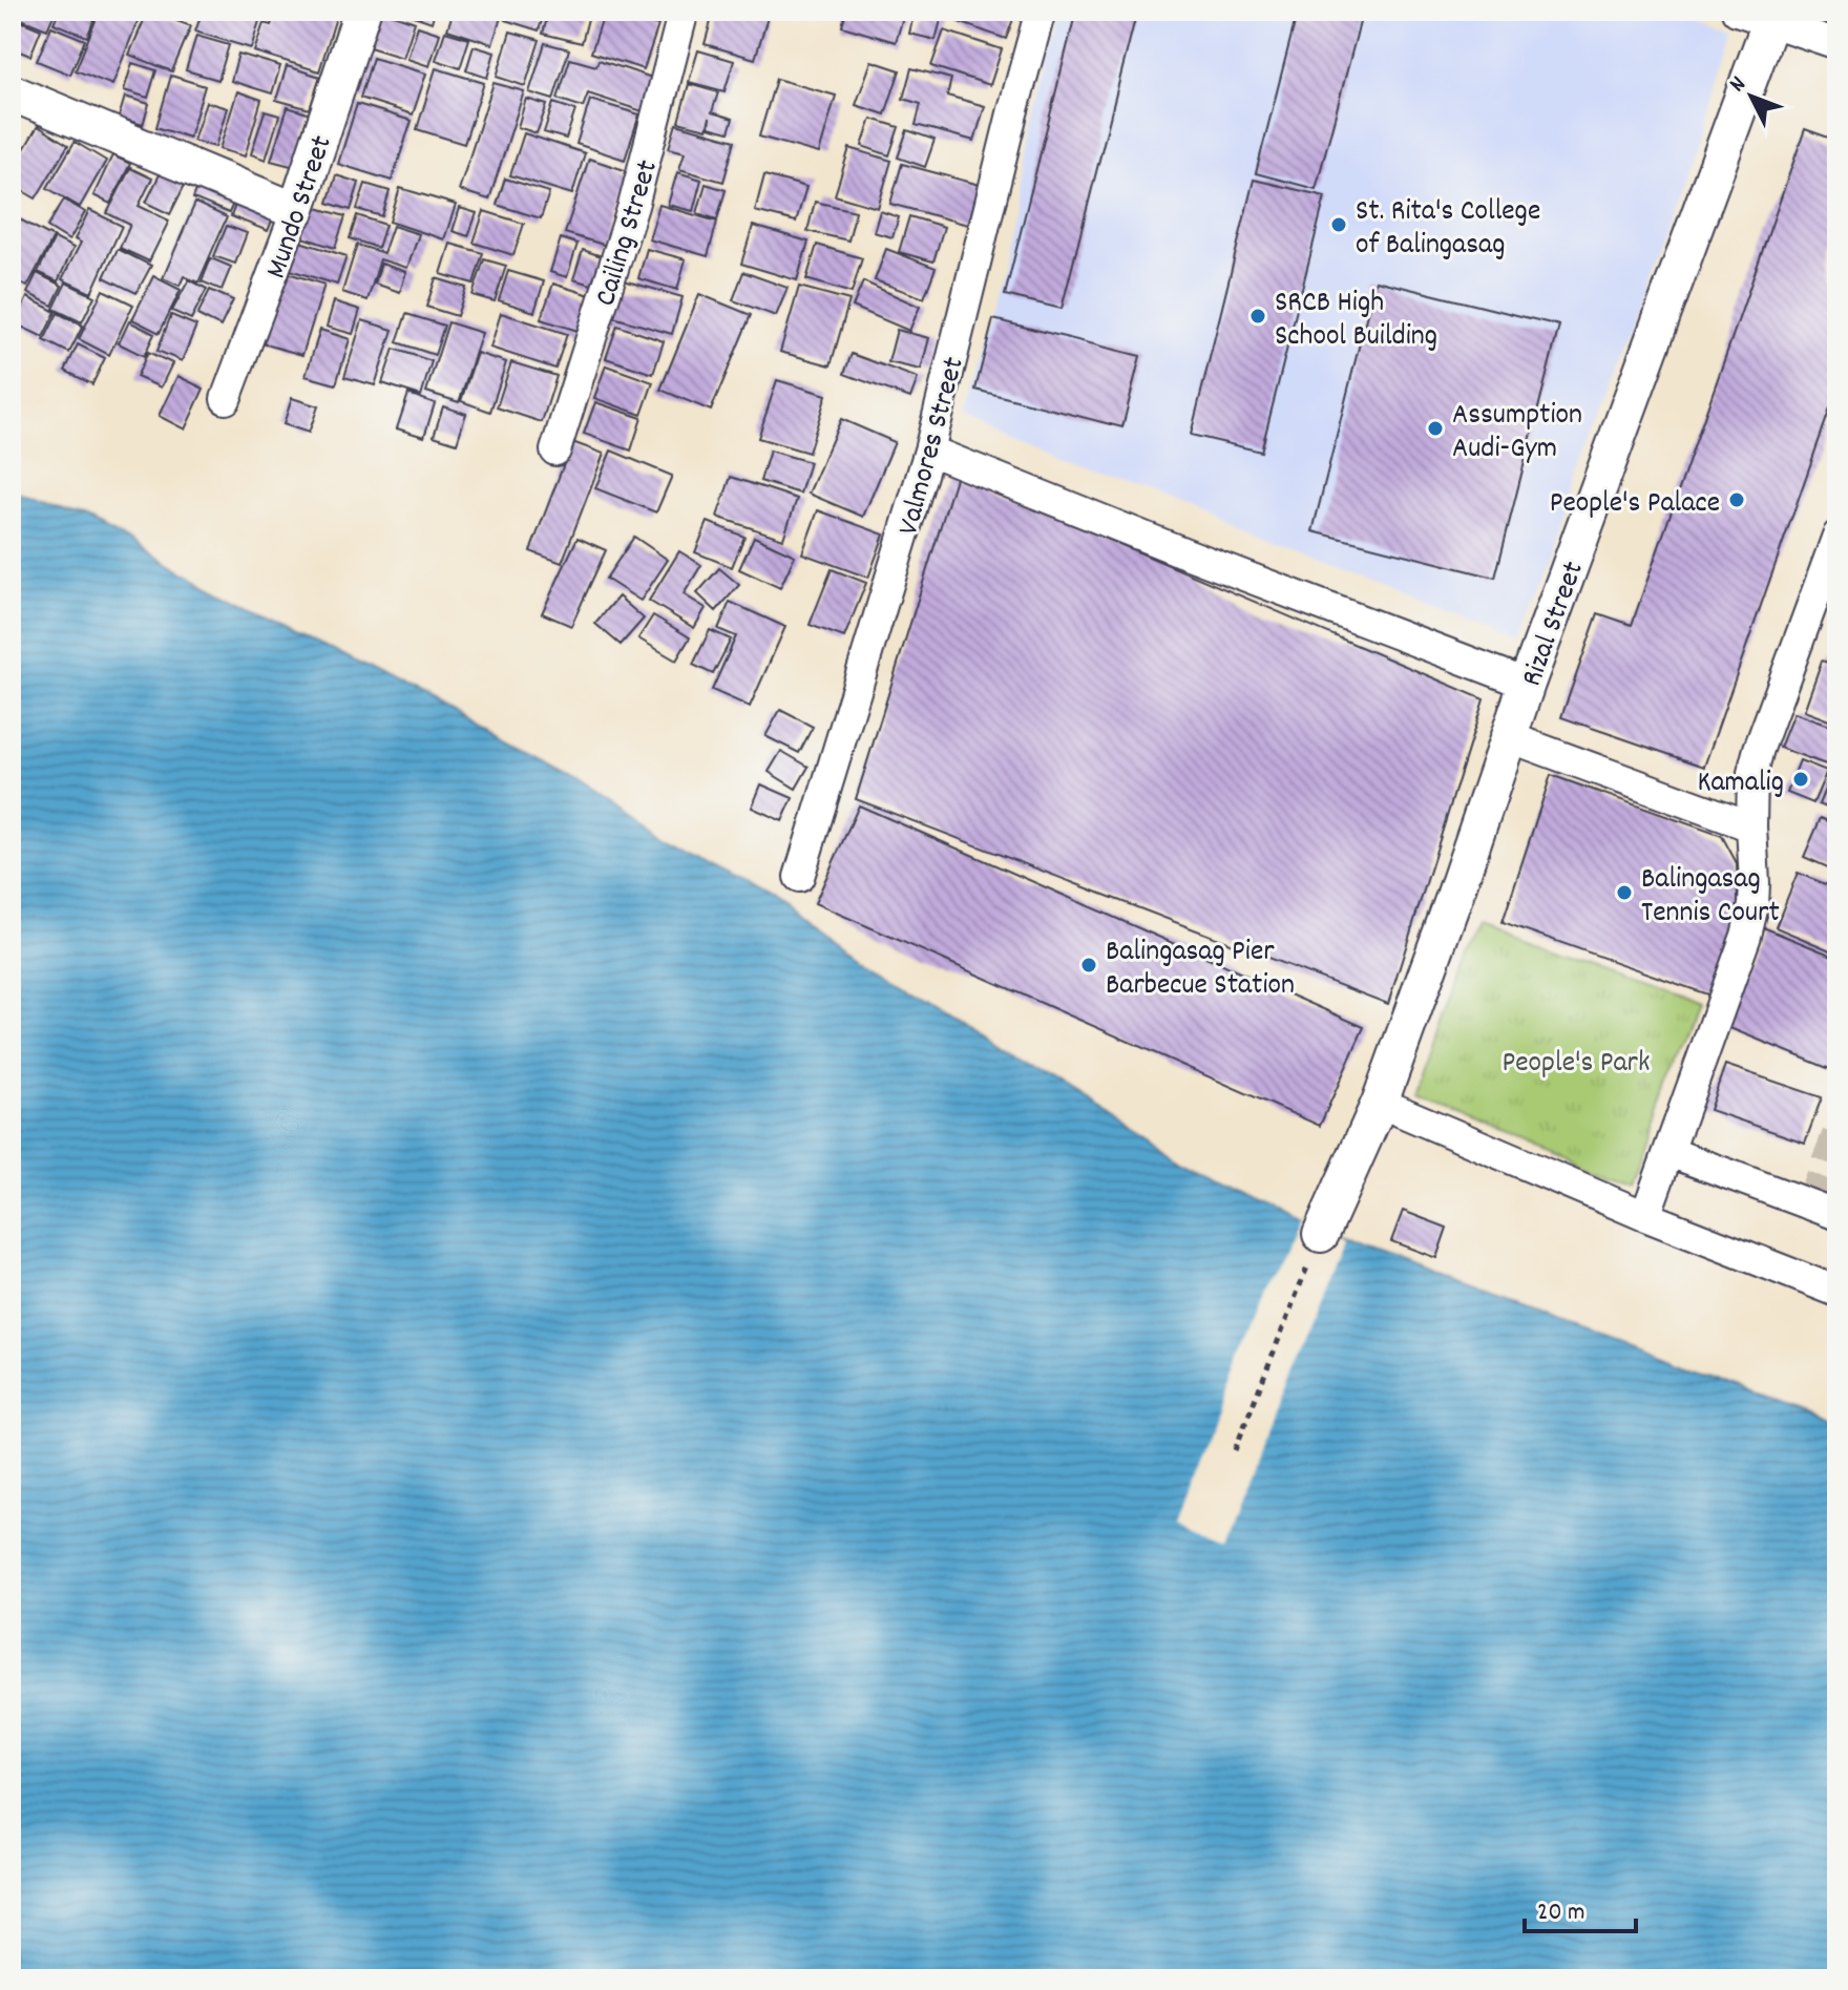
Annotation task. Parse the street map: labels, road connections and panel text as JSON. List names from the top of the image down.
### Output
{
  "streets": {
    "street": [
      "Mundo Street",
      "Cailing Street",
      "Valmores Street",
      "Rizal Street"
    ]
  },
  "parks": ["People's Park"],
  "places": [
    "St. Rita's College of Balingasag",
    "SRCB High School Building",
    "Assumption Audi-Gym",
    "People's Palace",
    "Kamalig",
    "Balingasag Tennis Court",
    "Balingasag Pier Barbecue Station"
  ],
  "scale_bar": "20 m",
  "north": "top left"
}
